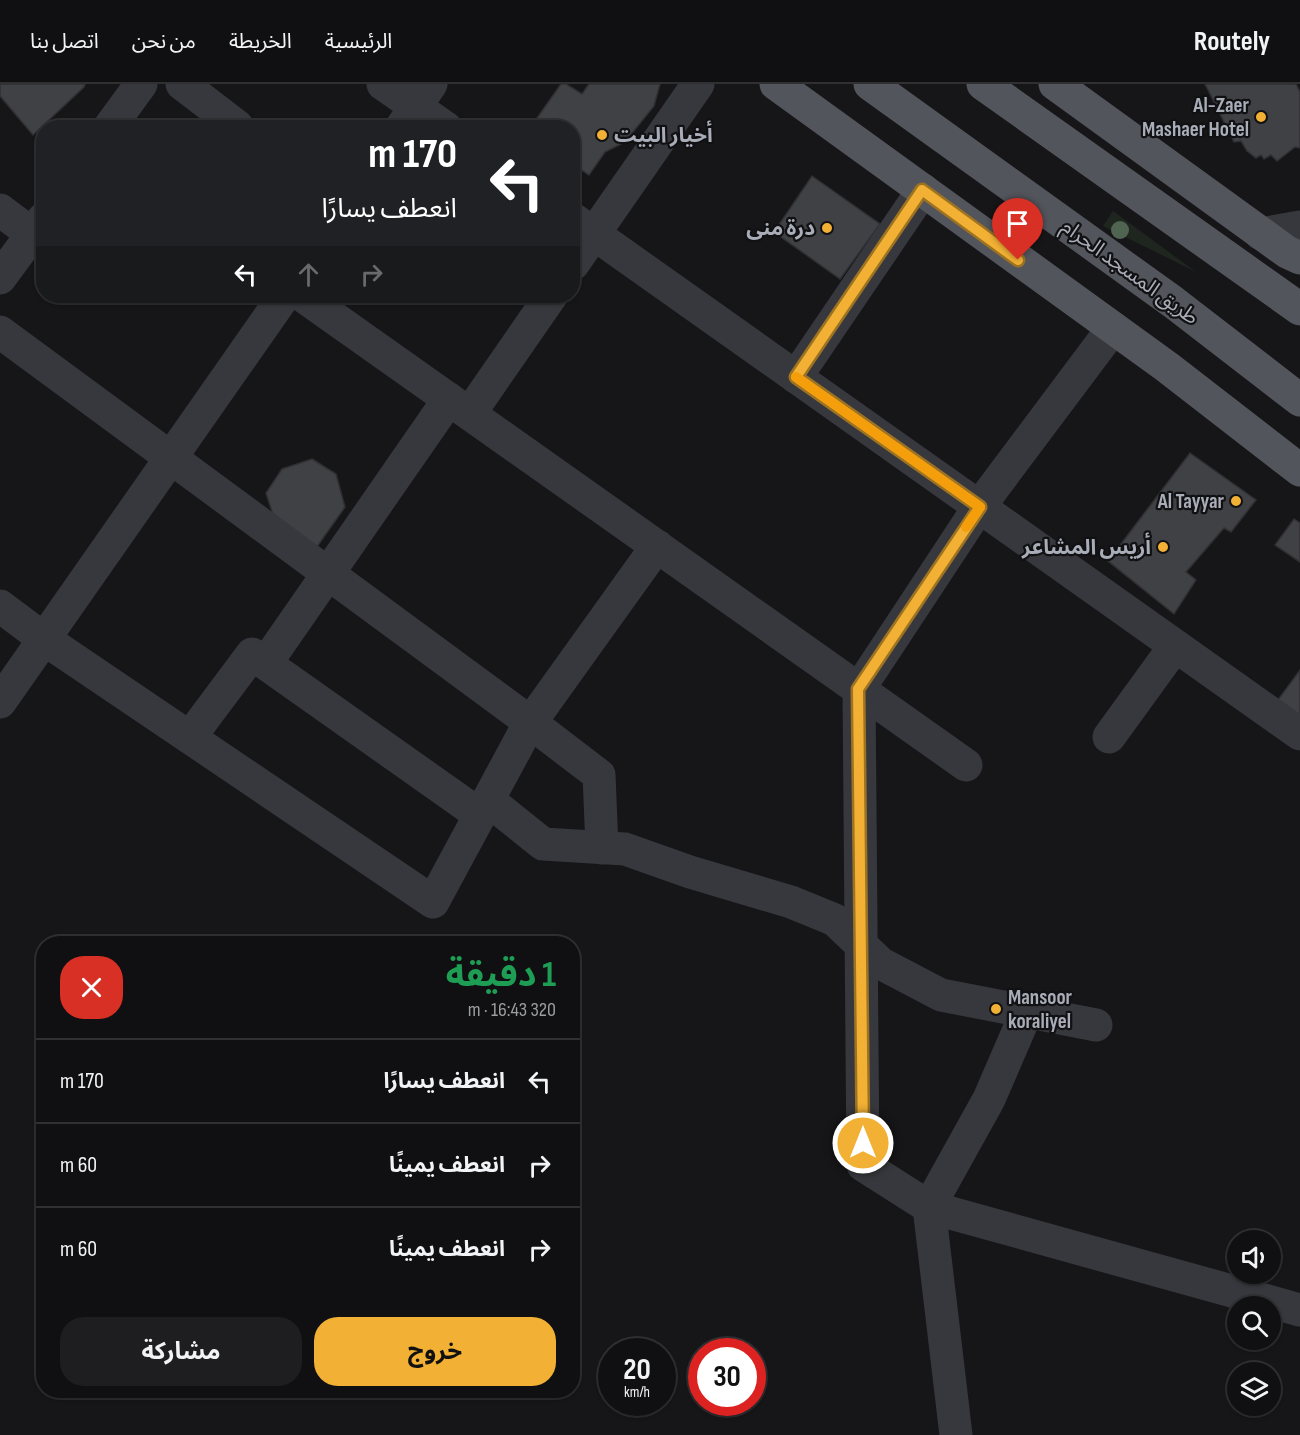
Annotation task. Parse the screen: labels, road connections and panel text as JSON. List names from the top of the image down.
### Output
{
  "streets": {
    "main road": ["طريق المسجد الحرام"]
  },
  "places": [
    "Al-Zaer Mashaer Hotel",
    "أخيار البيت",
    "درة منى",
    "Al Tayyar",
    "أريس المشاعر",
    "Mansoor koraliyel"
  ],
  "page": {
    "header": "Routely",
    "nav": [
      "الرئيسية",
      "الخريطة",
      "من نحن",
      "اتصل بنا"
    ],
    "turn": ["170 m", "انعطف يسارًا"],
    "heading": ["1 دقيقة", "320 m · 16:43"],
    "list": [
      {
        "name": "انعطف يسارًا",
        "value": "170 m"
      },
      {
        "name": "انعطف يمينًا",
        "value": "60 m"
      },
      {
        "name": "انعطف يمينًا",
        "value": "60 m"
      }
    ],
    "buttons": ["خروج", "مشاركة"],
    "speed": "20 km/h",
    "limit": "30"
  }
}
